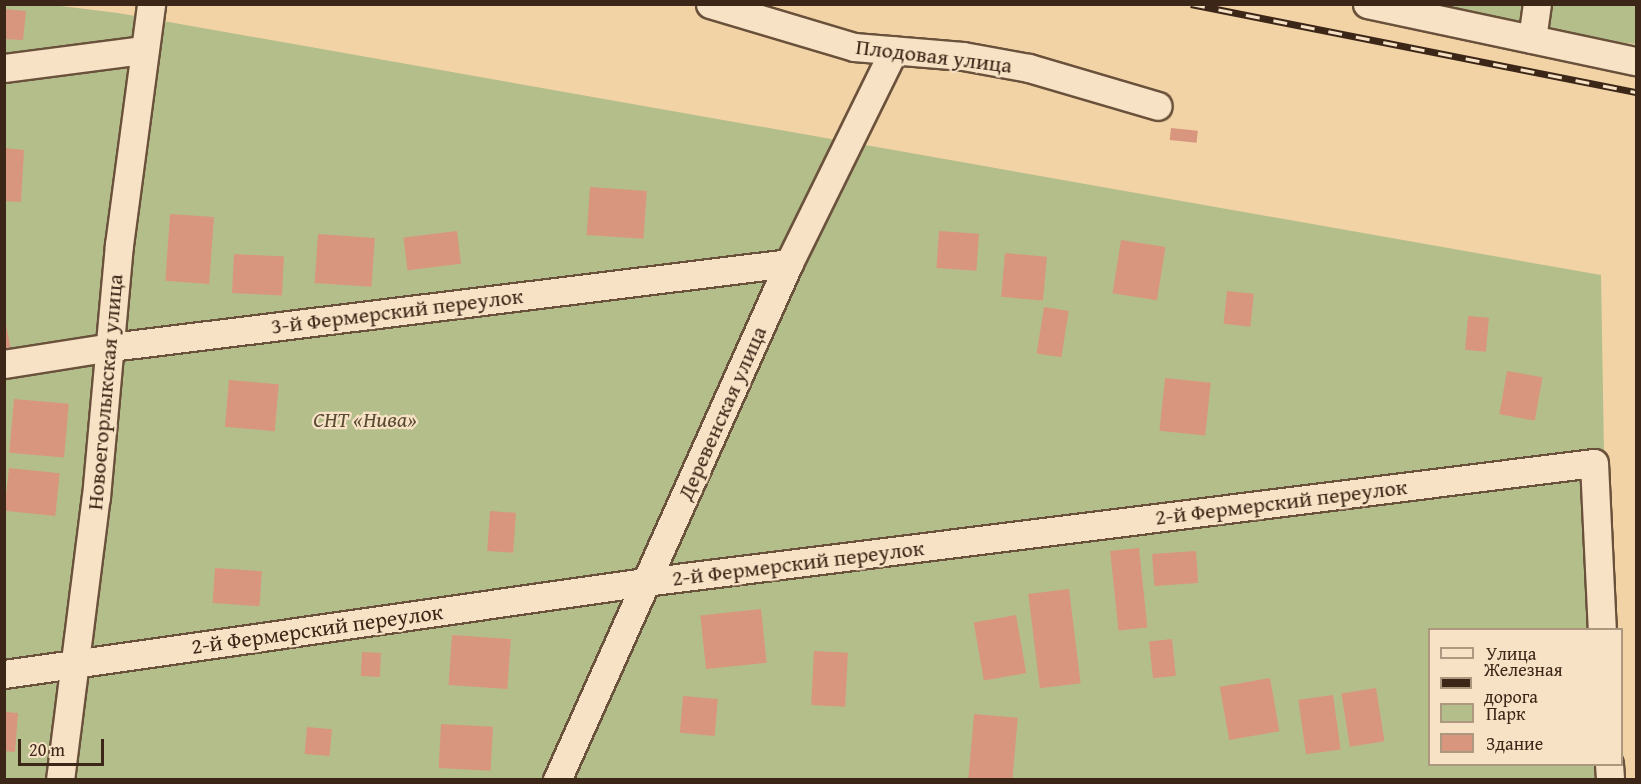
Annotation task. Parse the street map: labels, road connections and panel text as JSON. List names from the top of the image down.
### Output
{
  "streets": {
    "street": [
      "Плодовая улица",
      "3-й Фермерский переулок",
      "Новоегорлыкская улица",
      "Деревенская улица",
      "2-й Фермерский переулок"
    ]
  },
  "crossings": [
    ["Плодовая улица", "Деревенская улица"],
    ["3-й Фермерский переулок", "Новоегорлыкская улица"],
    ["3-й Фермерский переулок", "Деревенская улица"],
    ["Новоегорлыкская улица", "2-й Фермерский переулок"],
    ["Деревенская улица", "2-й Фермерский переулок"]
  ],
  "parks": ["СНТ «Нива»"],
  "legend": [
    "Улица",
    "Железная дорога",
    "Парк",
    "Здание"
  ],
  "scale_bar": "20 m"
}
